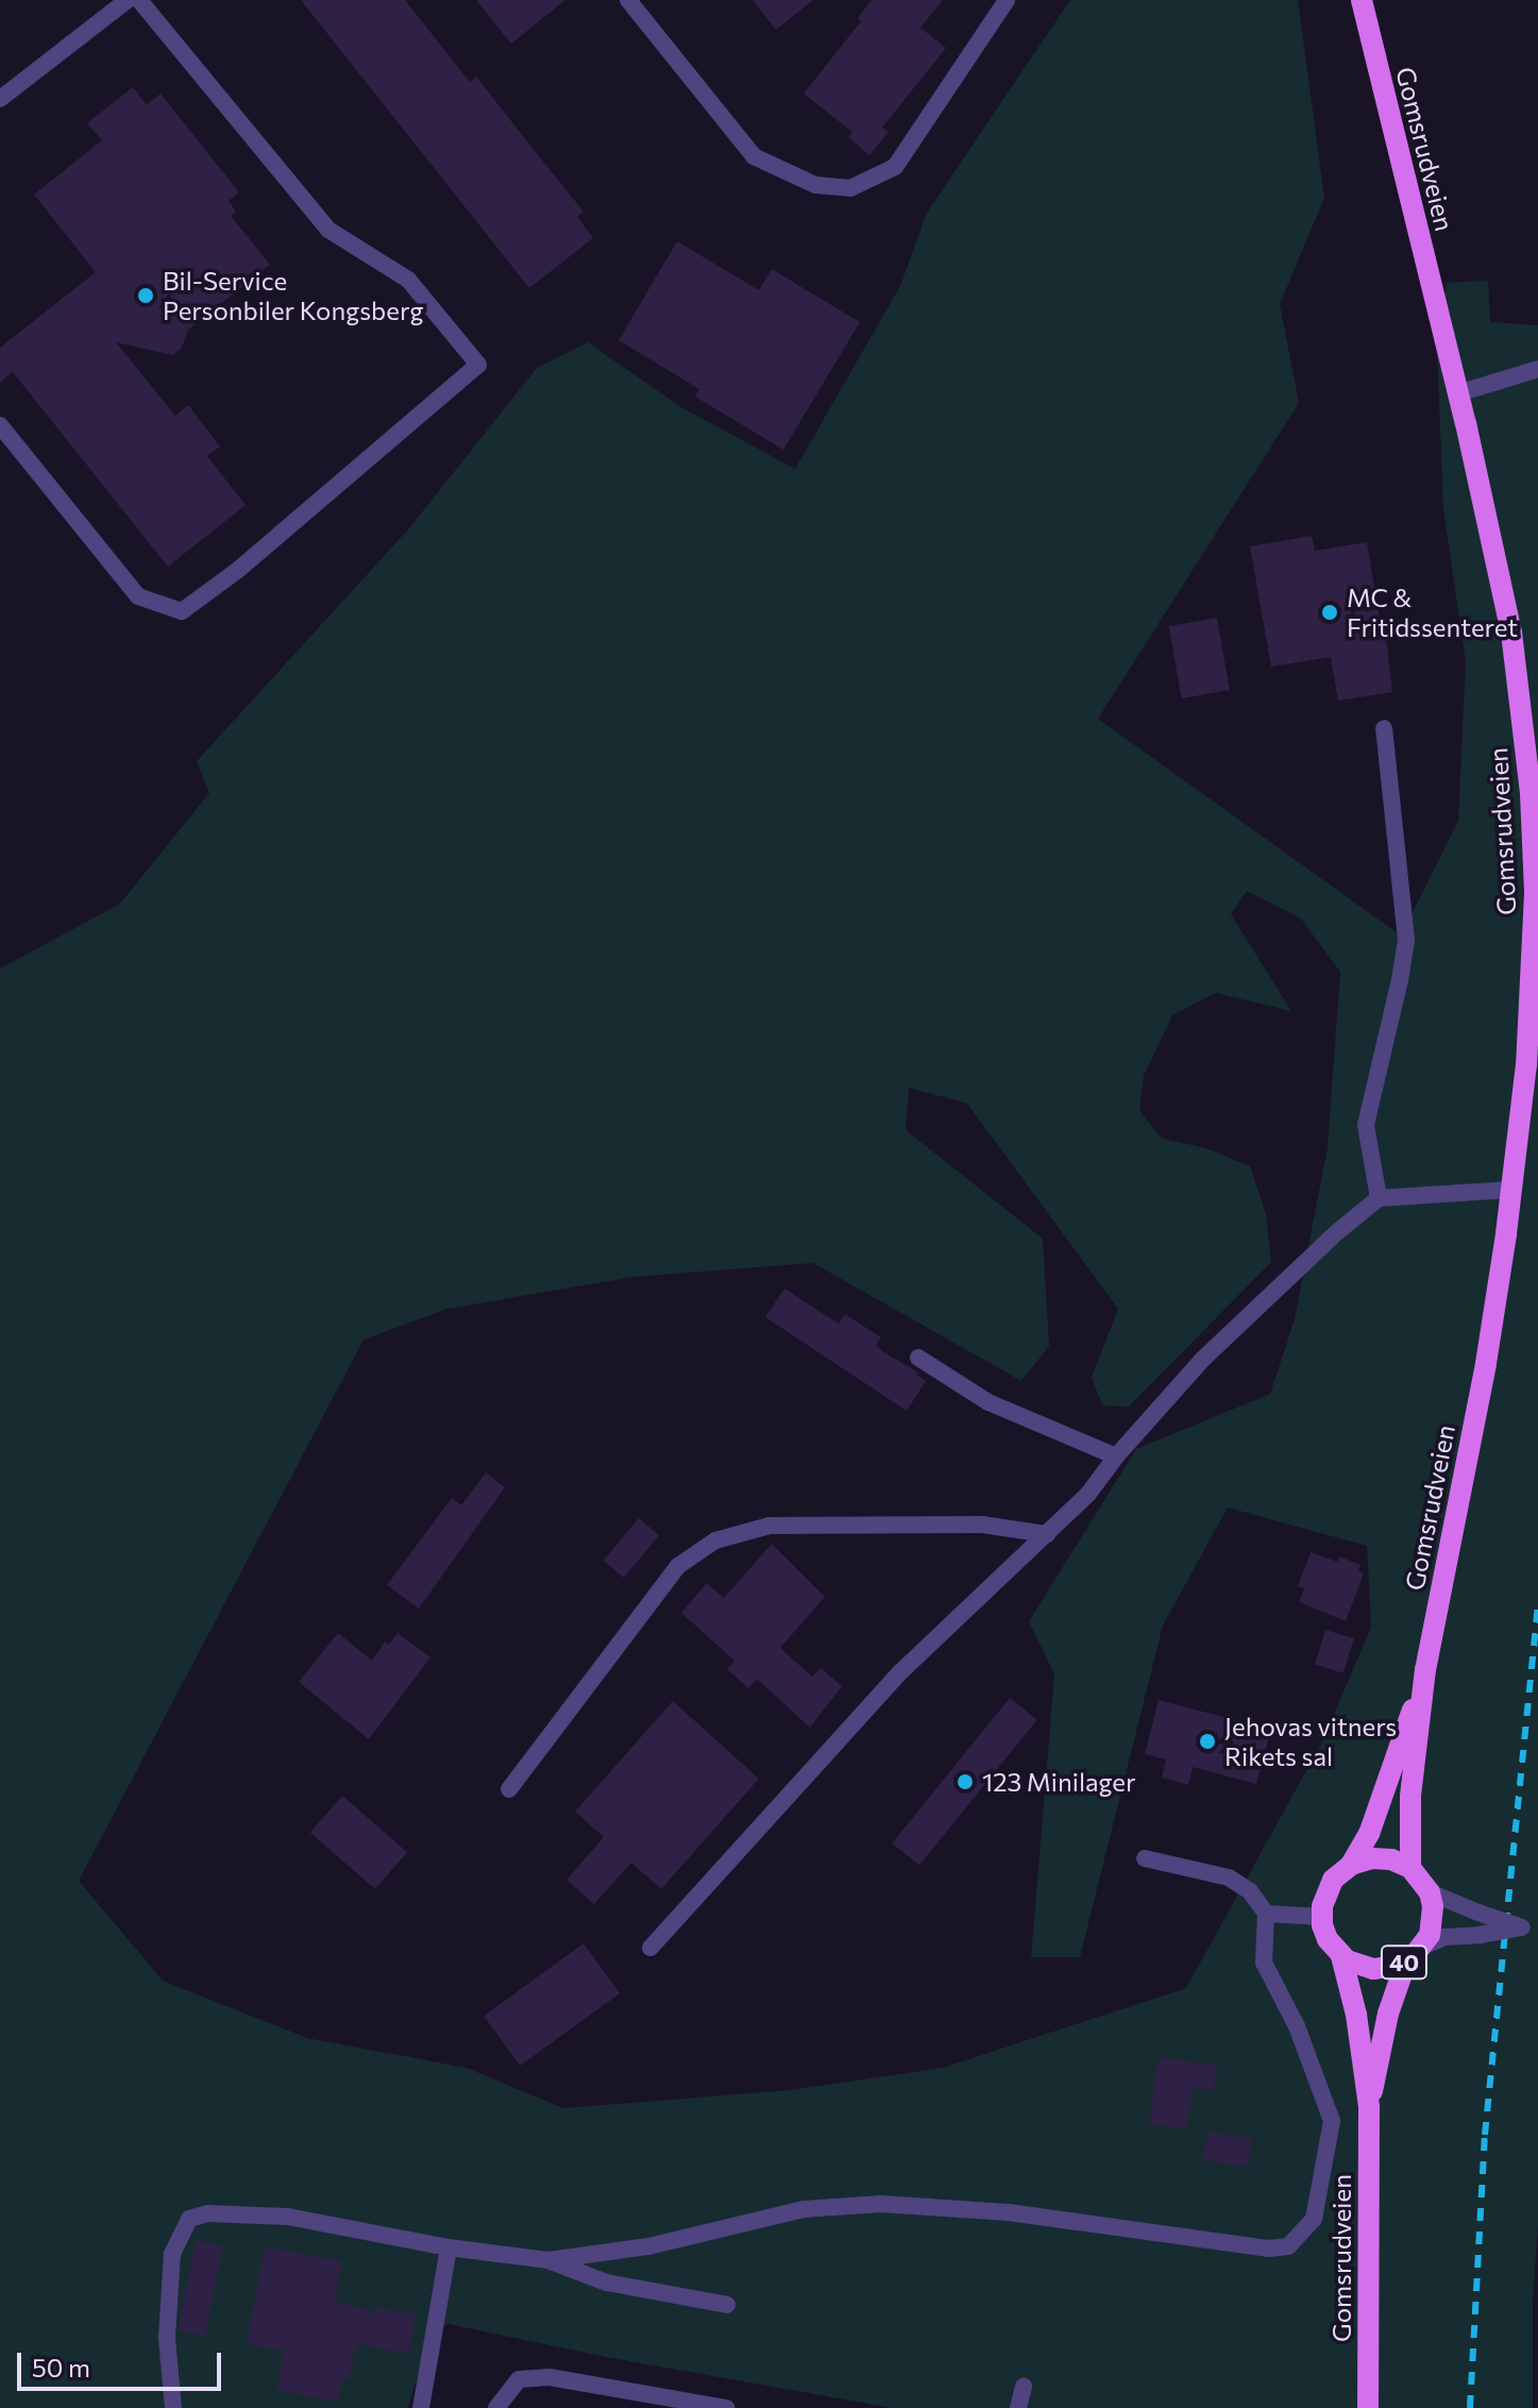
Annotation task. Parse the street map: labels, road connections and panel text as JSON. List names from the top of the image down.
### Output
{
  "streets": {
    "main road": ["Gomsrudveien", "40"]
  },
  "crossings": [
    ["Gomsrudveien", "40"]
  ],
  "places": [
    "Bil-Service Personbiler Kongsberg",
    "MC & Fritidssenteret",
    "Jehovas vitners Rikets sal",
    "123 Minilager"
  ],
  "scale_bar": "50 m"
}
